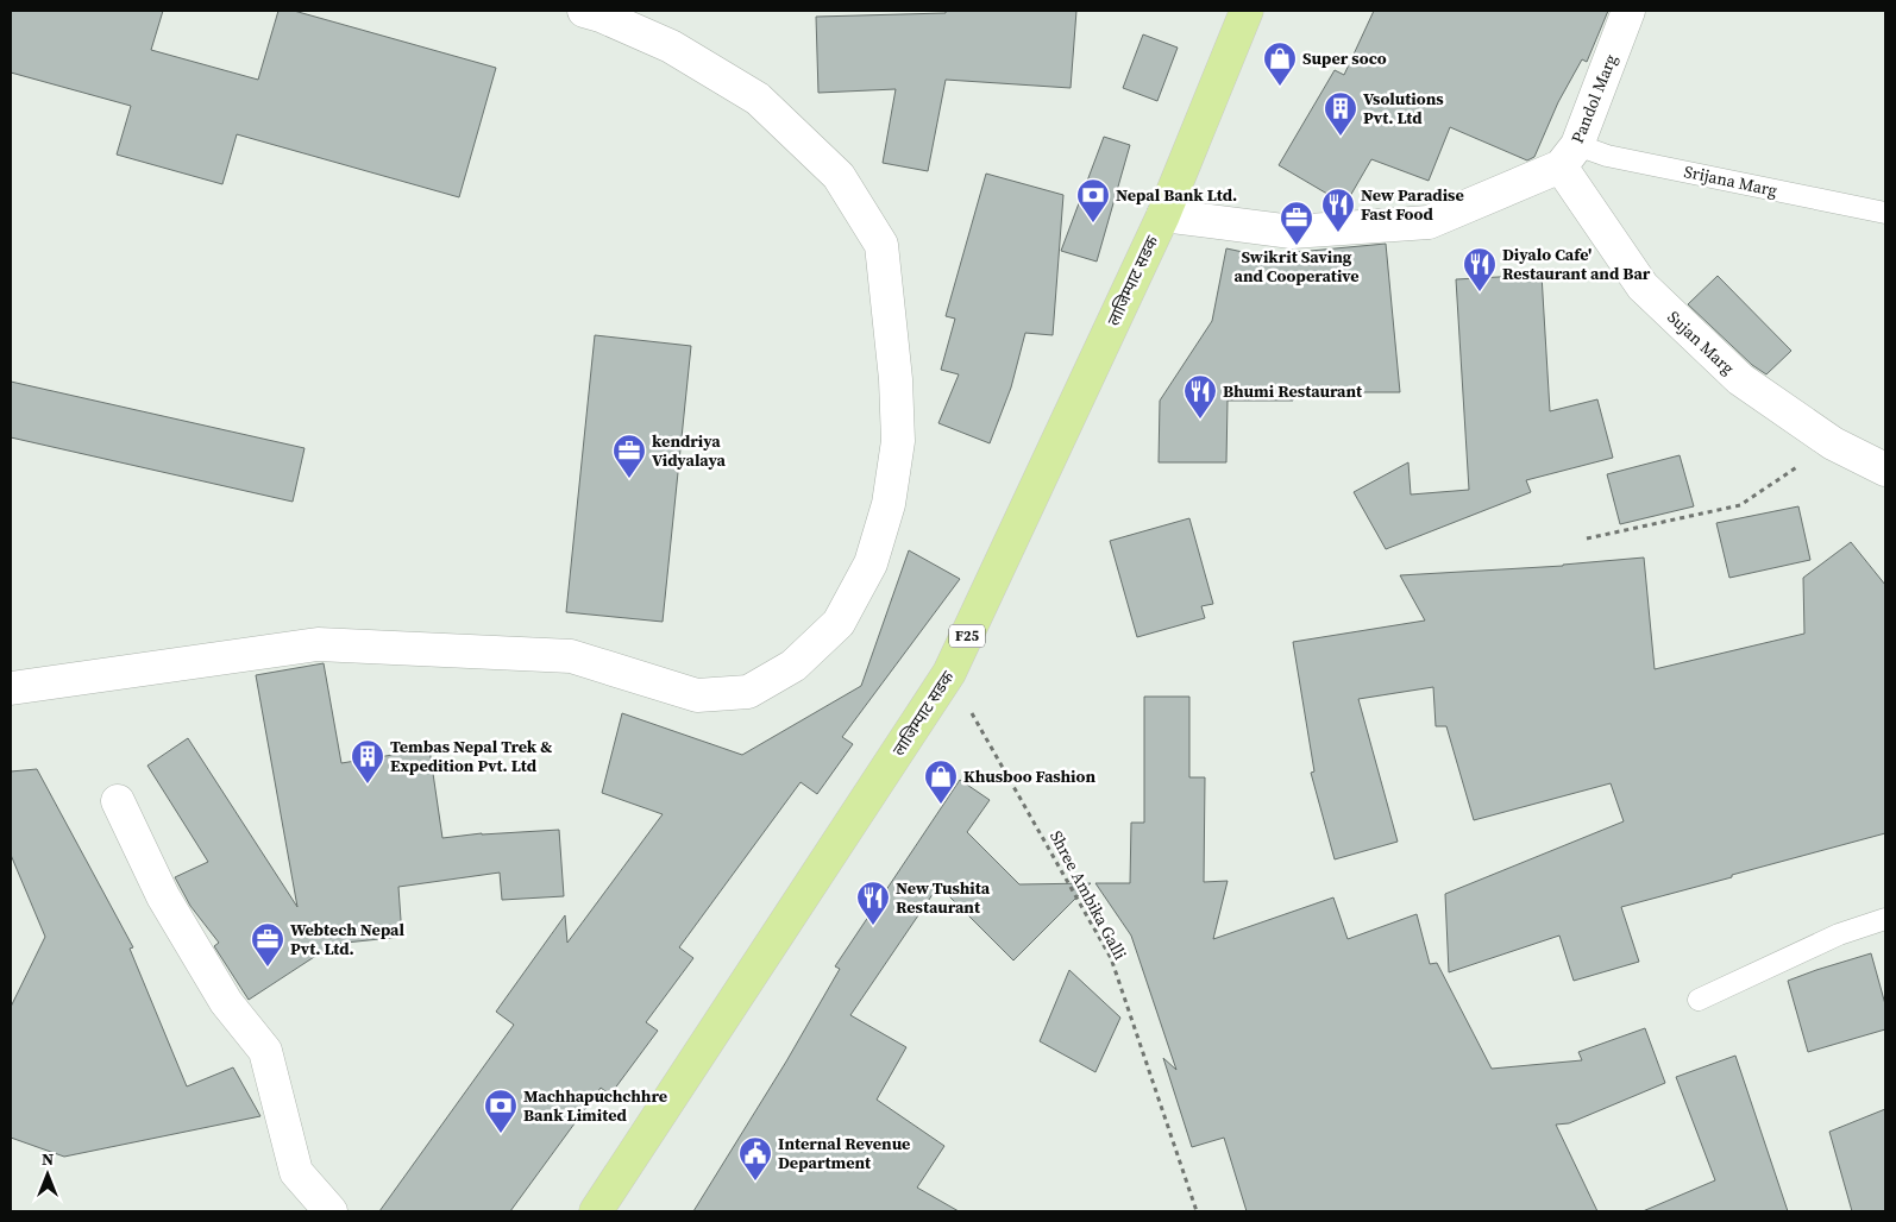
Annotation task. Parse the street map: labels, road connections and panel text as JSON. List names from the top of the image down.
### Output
{
  "streets": {
    "main road": ["लाजिम्पाट सडक", "F25"],
    "street": ["Pandol Marg", "Sujan Marg"],
    "lane": ["Srijana Marg"],
    "path": ["Shree Ambika Galli"]
  },
  "crossings": [
    ["Pandol Marg", "Srijana Marg"],
    ["Pandol Marg", "Sujan Marg"],
    ["Srijana Marg", "Sujan Marg"],
    ["लाजिम्पाट सडक", "Shree Ambika Galli"]
  ],
  "places": {
    "shop": ["Super soco", "Khusboo Fashion"],
    "building": ["Vsolutions Pvt. Ltd", "Tembas Nepal Trek & Expedition Pvt. Ltd"],
    "bank": ["Nepal Bank Ltd.", "Machhapuchchhre Bank Limited"],
    "restaurant": [
      "New Paradise Fast Food",
      "Diyalo Cafe' Restaurant and Bar",
      "Bhumi Restaurant",
      "New Tushita Restaurant"
    ],
    "office": ["Swikrit Saving and Cooperative", "kendriya Vidyalaya", "Webtech Nepal Pvt. Ltd."],
    "public building": ["Internal Revenue Department"]
  },
  "north": "top"
}
